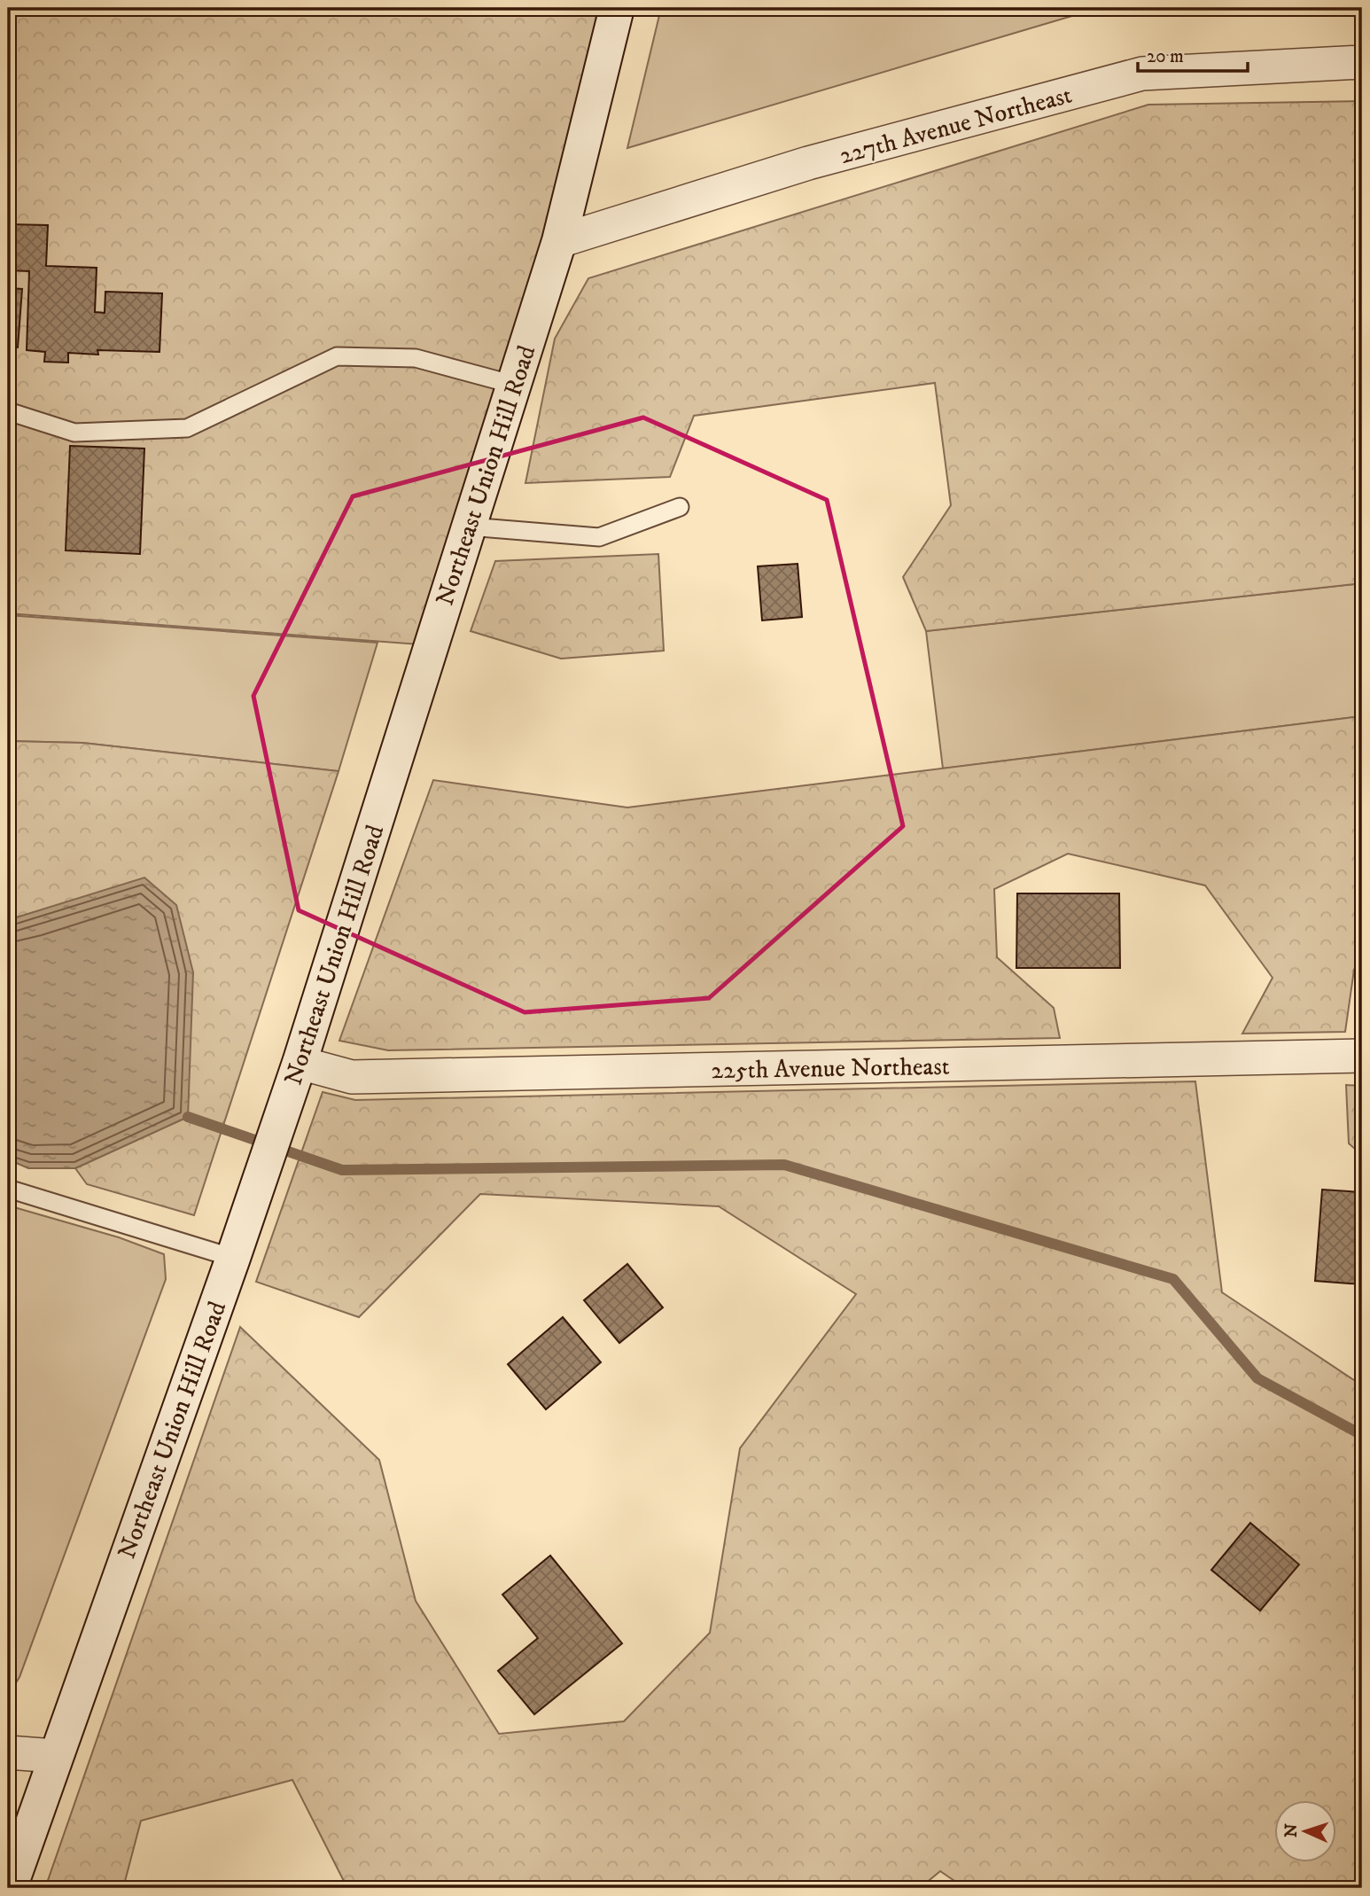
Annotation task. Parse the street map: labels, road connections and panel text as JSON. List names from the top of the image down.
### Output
{
  "streets": {
    "street": ["227th Avenue Northeast", "Northeast Union Hill Road", "225th Avenue Northeast"]
  },
  "crossings": [
    ["227th Avenue Northeast", "Northeast Union Hill Road"],
    ["Northeast Union Hill Road", "225th Avenue Northeast"]
  ],
  "scale_bar": "20 m",
  "north": "left"
}
